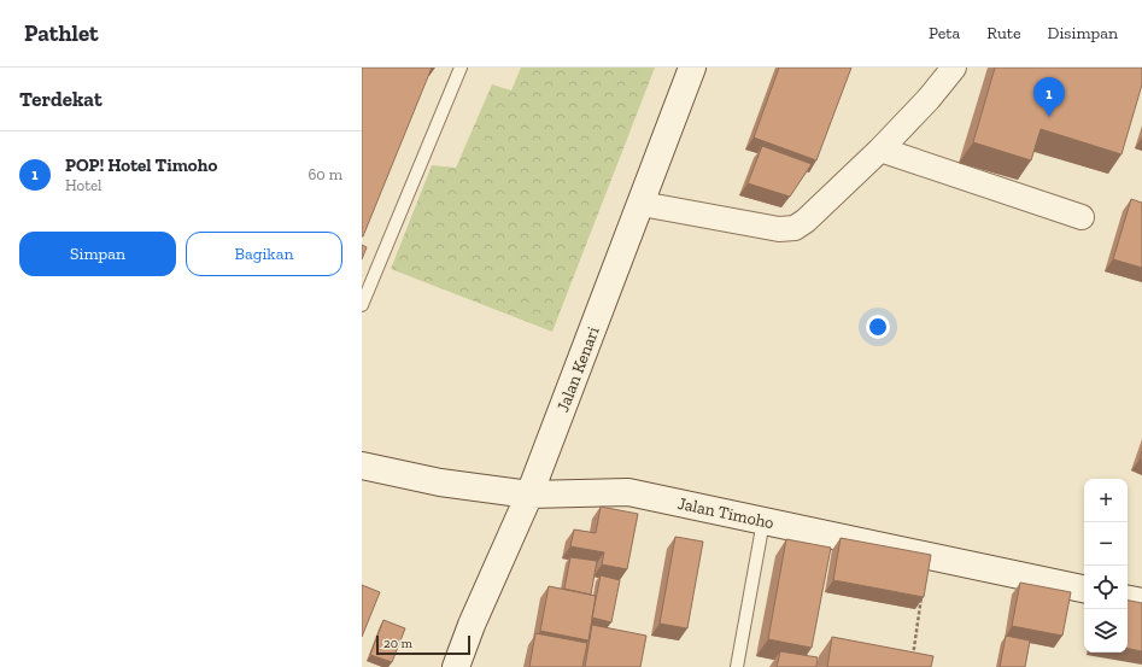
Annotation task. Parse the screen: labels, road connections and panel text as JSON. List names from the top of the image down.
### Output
{
  "streets": {
    "main road": ["Jalan Kenari", "Jalan Timoho"]
  },
  "crossings": [
    ["Jalan Kenari", "Jalan Timoho"]
  ],
  "scale_bar": "20 m",
  "page": {
    "header": "Pathlet",
    "nav": ["Peta", "Rute", "Disimpan"],
    "heading": "Terdekat",
    "pins": "1",
    "list": [
      {
        "mark": "1",
        "name": "POP! Hotel Timoho",
        "note": "Hotel",
        "value": "60 m"
      }
    ],
    "buttons": ["Simpan", "Bagikan"],
    "map_buttons": ["+", "−"],
    "scale": "20 m"
  }
}
